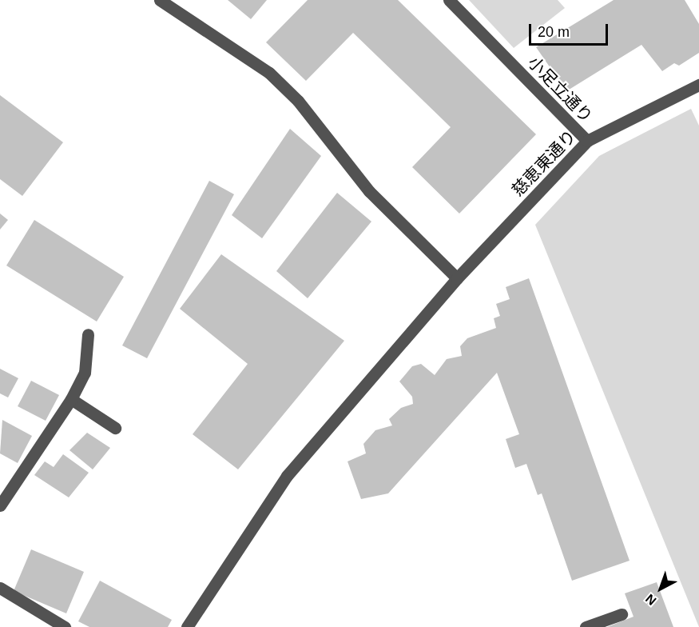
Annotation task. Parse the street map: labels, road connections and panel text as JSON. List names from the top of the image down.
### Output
{
  "streets": {
    "street": ["小足立通り", "慈恵東通り"]
  },
  "crossings": [
    ["小足立通り", "慈恵東通り"]
  ],
  "scale_bar": "20 m",
  "north": "bottom left"
}
